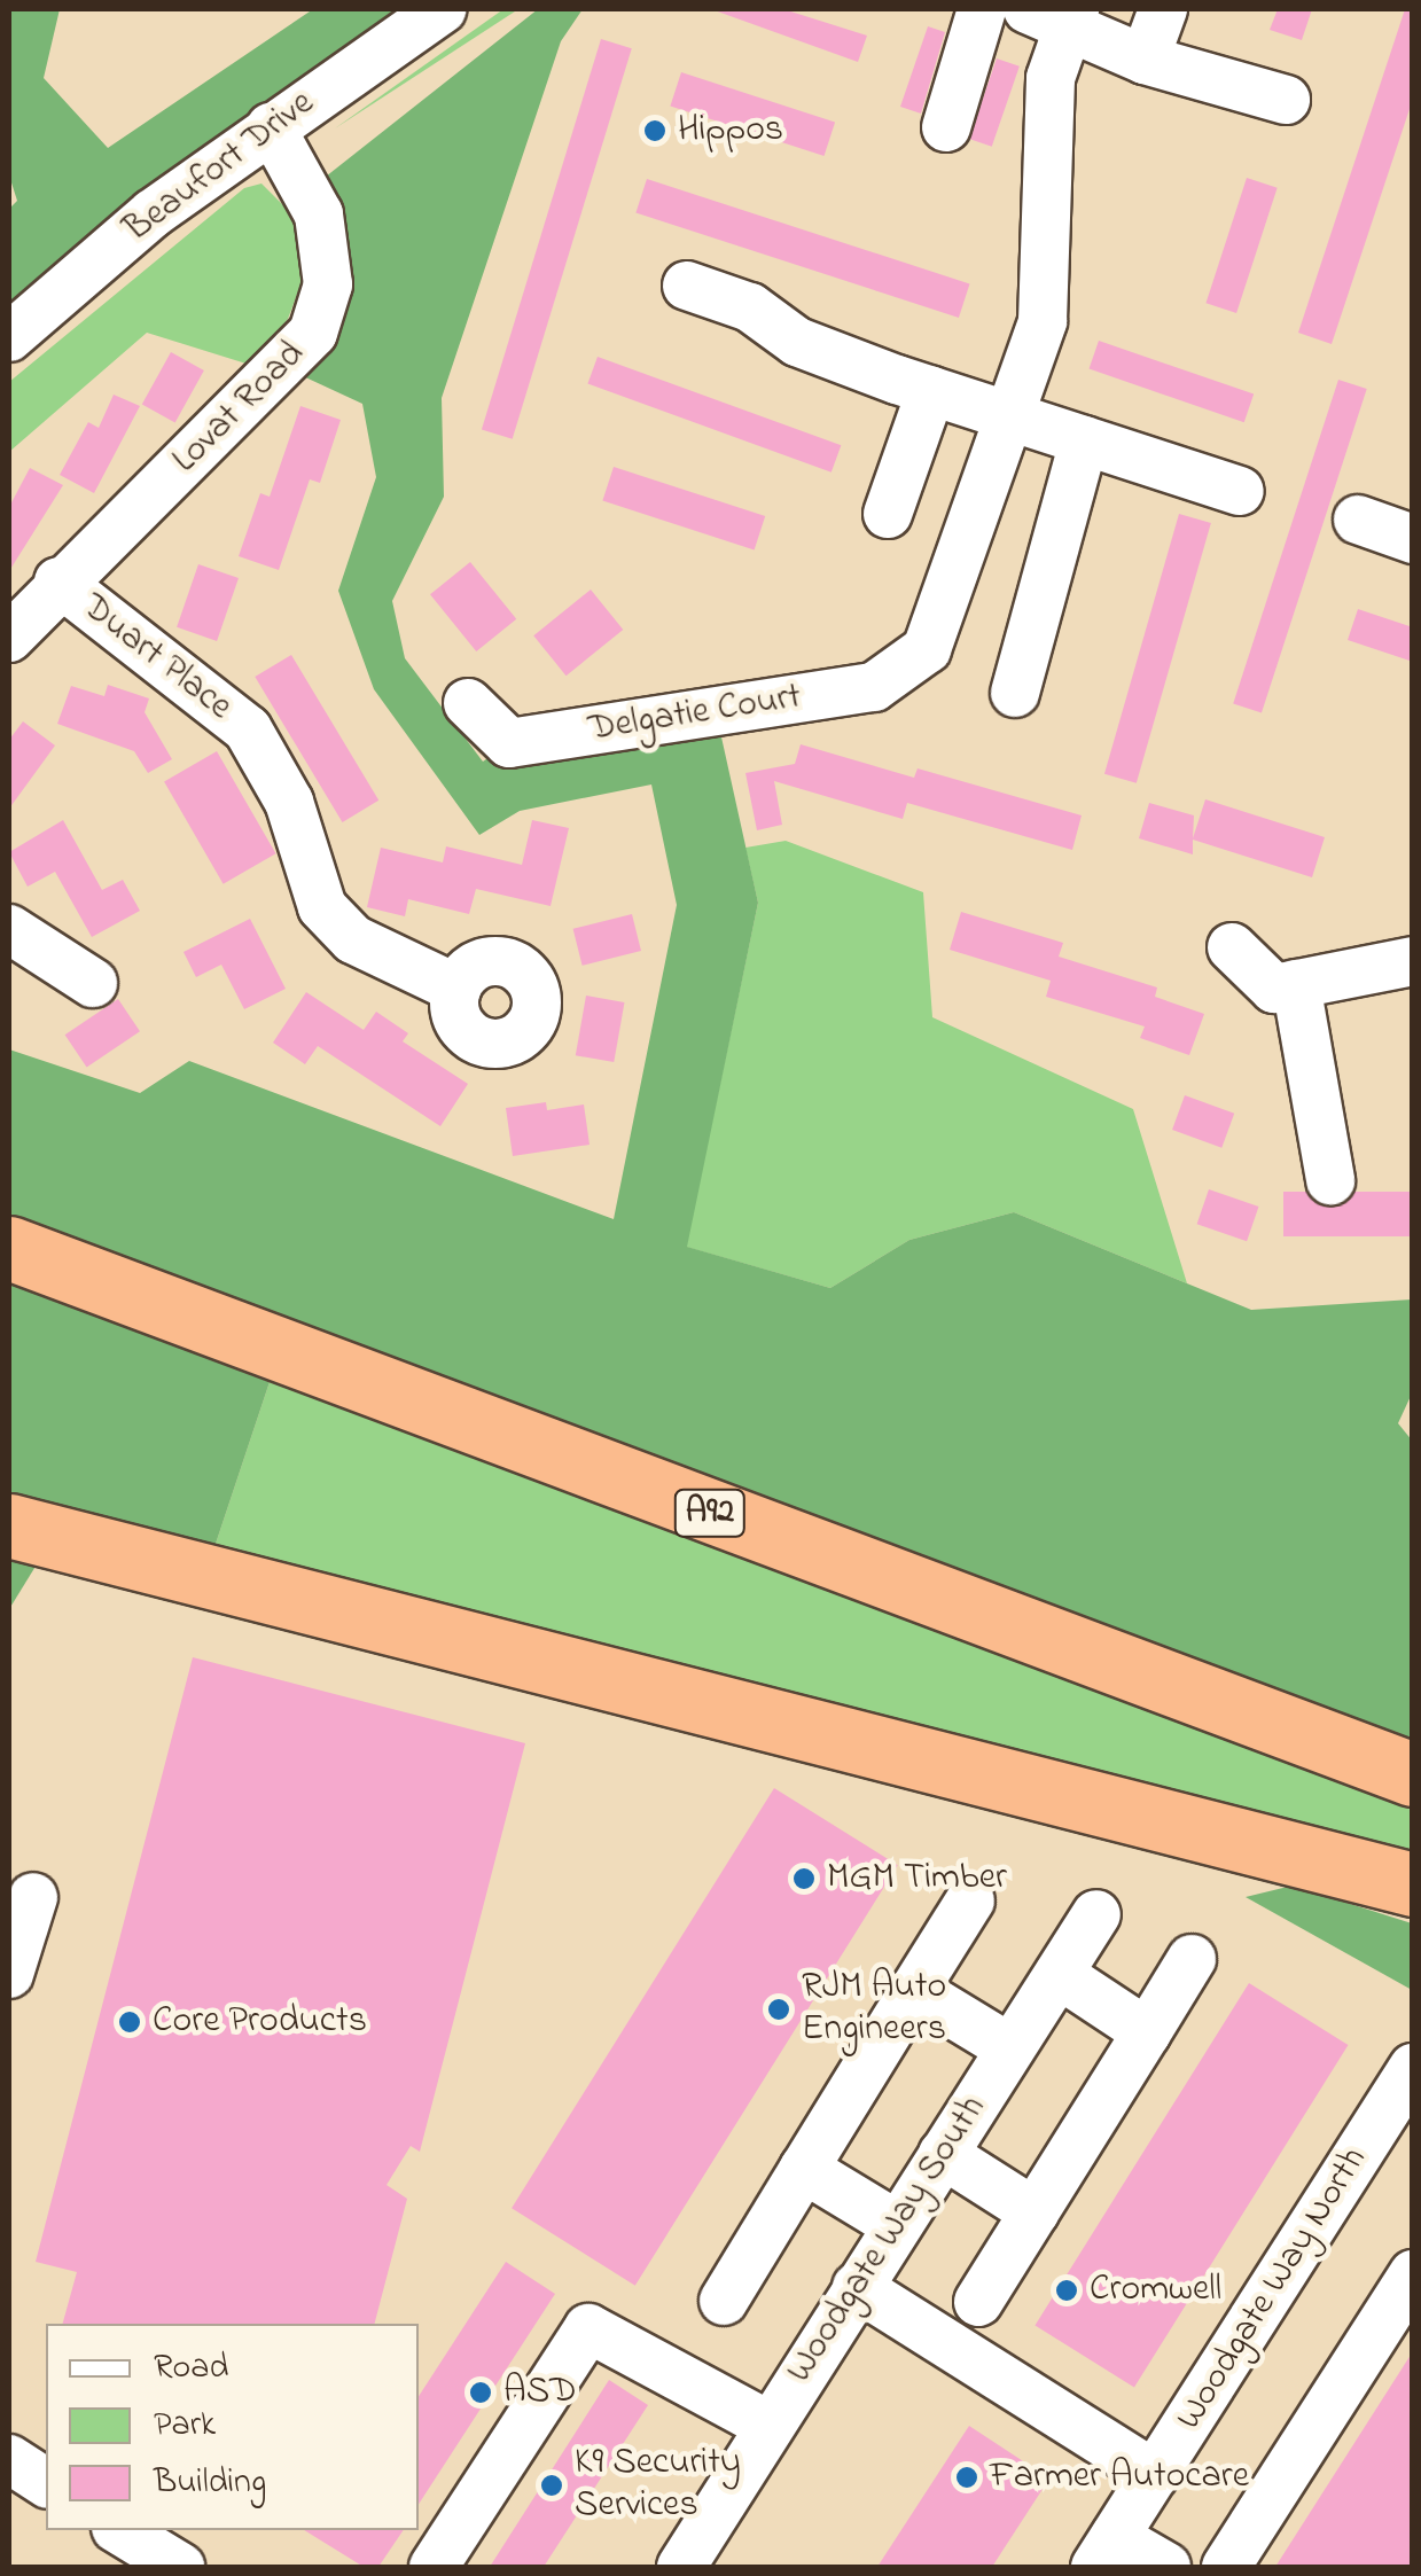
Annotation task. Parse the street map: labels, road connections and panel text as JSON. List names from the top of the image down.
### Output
{
  "streets": {
    "highway": ["A92"],
    "street": [
      "Beaufort Drive",
      "Lovat Road",
      "Duart Place",
      "Delgatie Court",
      "Woodgate Way South",
      "Woodgate Way North"
    ]
  },
  "crossings": [
    ["Beaufort Drive", "Lovat Road"],
    ["Lovat Road", "Duart Place"]
  ],
  "places": [
    "Hippos",
    "MGM Timber",
    "RJM Auto Engineers",
    "Core Products",
    "Cromwell",
    "ASD",
    "Farmer Autocare",
    "K9 Security Services"
  ],
  "legend": ["Road", "Park", "Building"]
}
